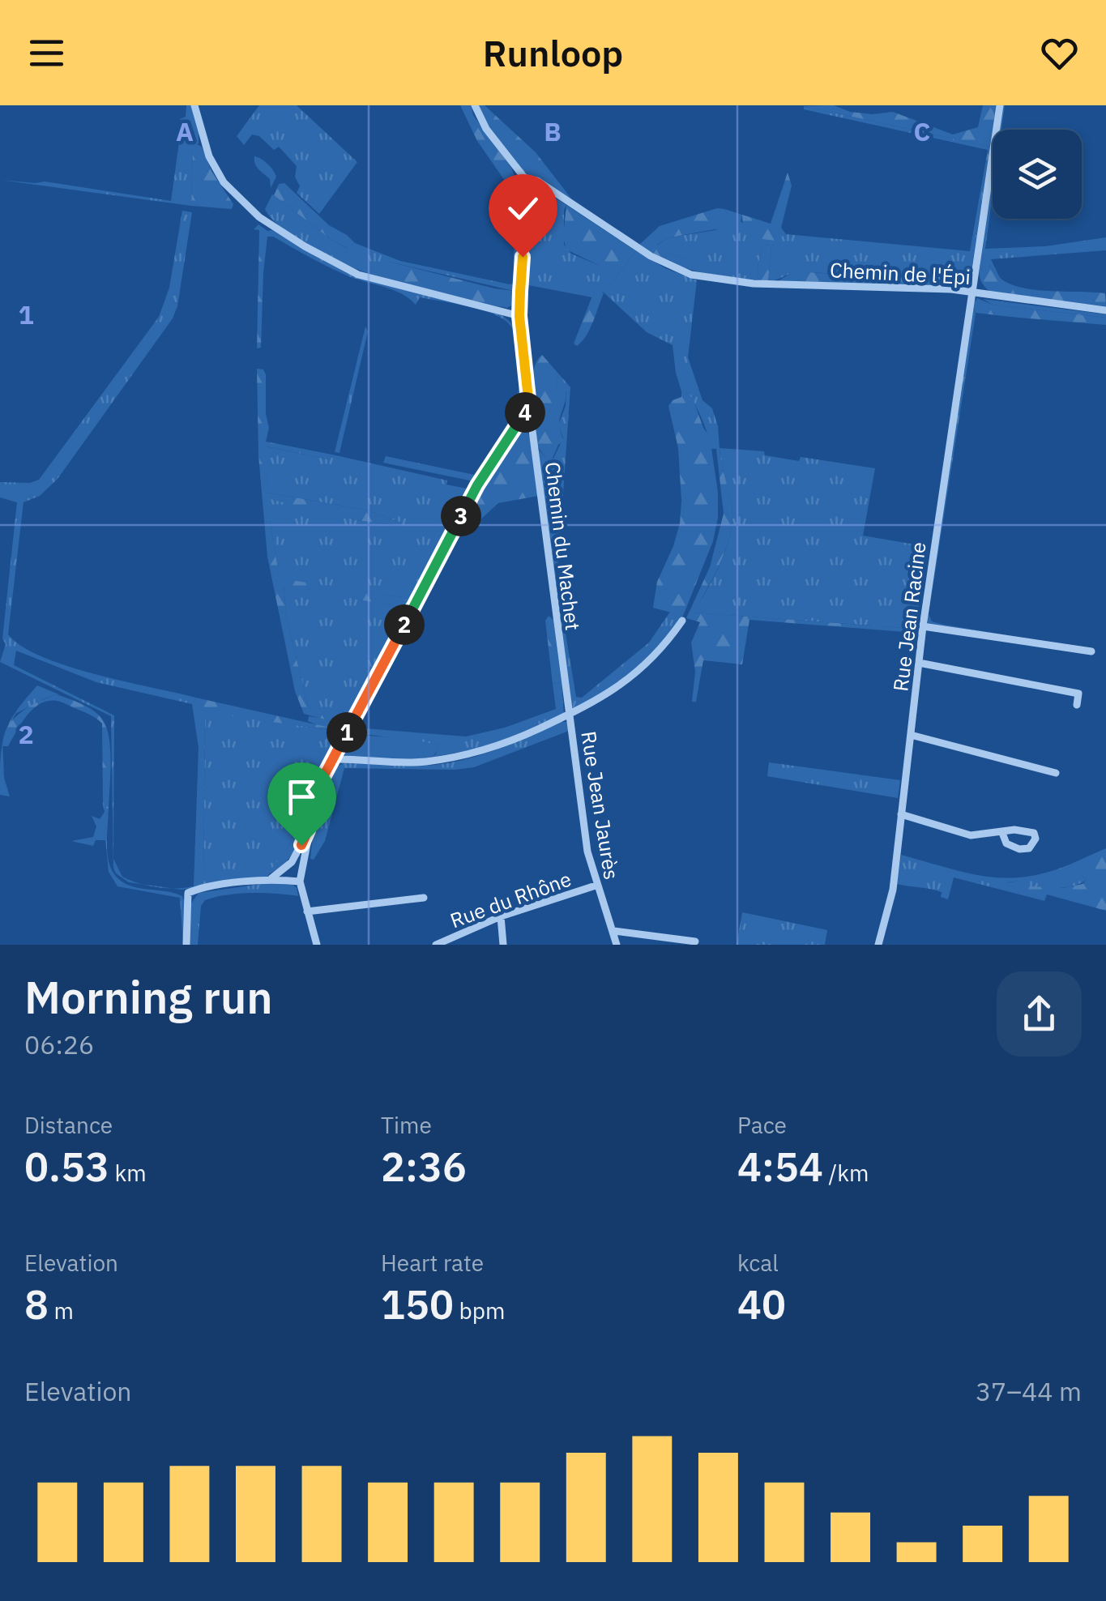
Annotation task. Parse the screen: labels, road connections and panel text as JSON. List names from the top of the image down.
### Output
{
  "streets": {
    "street": [
      "Chemin de l'Épi",
      "Chemin du Machet",
      "Rue Jean Racine",
      "Rue Jean Jaurès",
      "Rue du Rhône"
    ]
  },
  "crossings": [
    ["Chemin de l'Épi", "Chemin du Machet"],
    ["Chemin de l'Épi", "Rue Jean Racine"],
    ["Chemin du Machet", "Rue Jean Jaurès"],
    ["Rue Jean Jaurès", "Rue du Rhône"]
  ],
  "page": {
    "header": "Runloop",
    "pins": [
      "4",
      "3",
      "2",
      "1"
    ],
    "heading": ["Morning run", "06:26"],
    "stats": [
      ["Distance", "0.53 km"],
      ["Time", "2:36"],
      ["Pace", "4:54 /km"],
      ["Elevation", "8 m"],
      ["Heart rate", "150 bpm"],
      ["kcal", "40"]
    ],
    "chart": ["Elevation", "37–44 m"]
  },
  "grid": {
    "columns": ["A", "B", "C"],
    "rows": ["1", "2"]
  }
}
